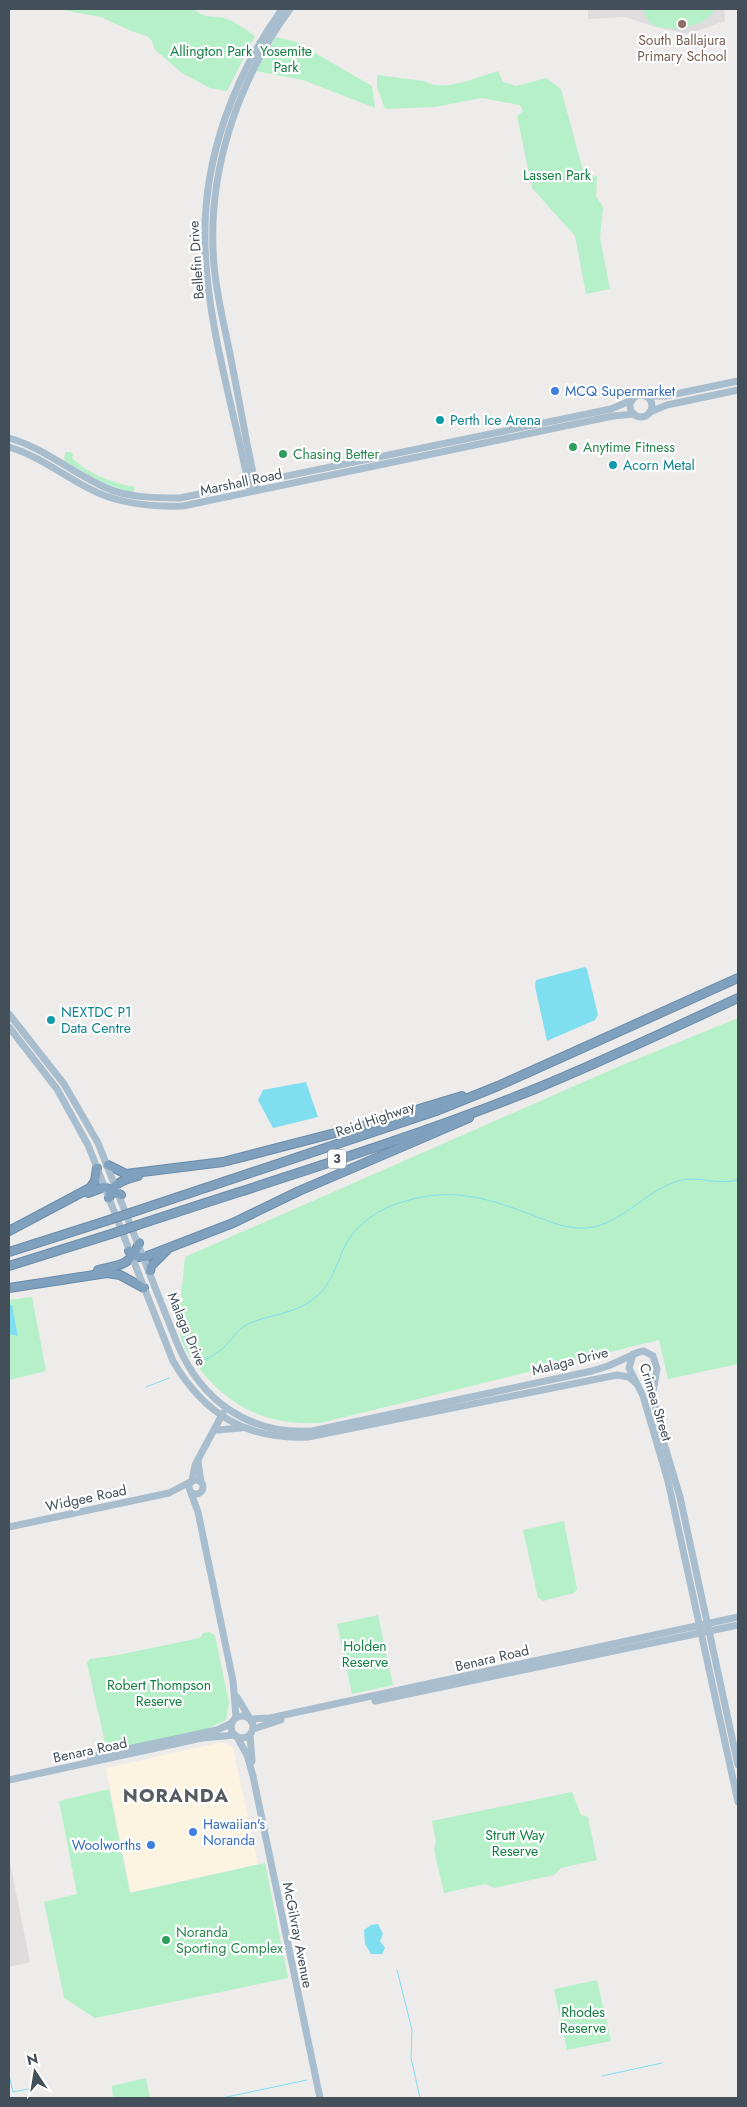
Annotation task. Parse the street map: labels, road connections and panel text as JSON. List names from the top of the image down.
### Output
{
  "streets": {
    "highway": ["Reid Highway", "3"],
    "main road": [
      "Bellefin Drive",
      "Marshall Road",
      "Malaga Drive",
      "Crimea Street",
      "Widgee Road",
      "Benara Road",
      "McGilvray Avenue"
    ]
  },
  "crossings": [
    ["Bellefin Drive", "Marshall Road"],
    ["Malaga Drive", "Crimea Street"],
    ["Crimea Street", "Benara Road"],
    ["Benara Road", "McGilvray Avenue"]
  ],
  "districts": ["NORANDA"],
  "parks": [
    "Allington Park",
    "Yosemite Park",
    "Lassen Park",
    "Holden Reserve",
    "Robert Thompson Reserve",
    "Strutt Way Reserve",
    "Rhodes Reserve"
  ],
  "places": [
    "South Ballajura Primary School",
    "MCQ Supermarket",
    "Perth Ice Arena",
    "Anytime Fitness",
    "Chasing Better",
    "Acorn Metal",
    "NEXTDC P1 Data Centre",
    "Hawaiian's Noranda",
    "Woolworths",
    "Noranda Sporting Complex"
  ],
  "north": "top"
}
